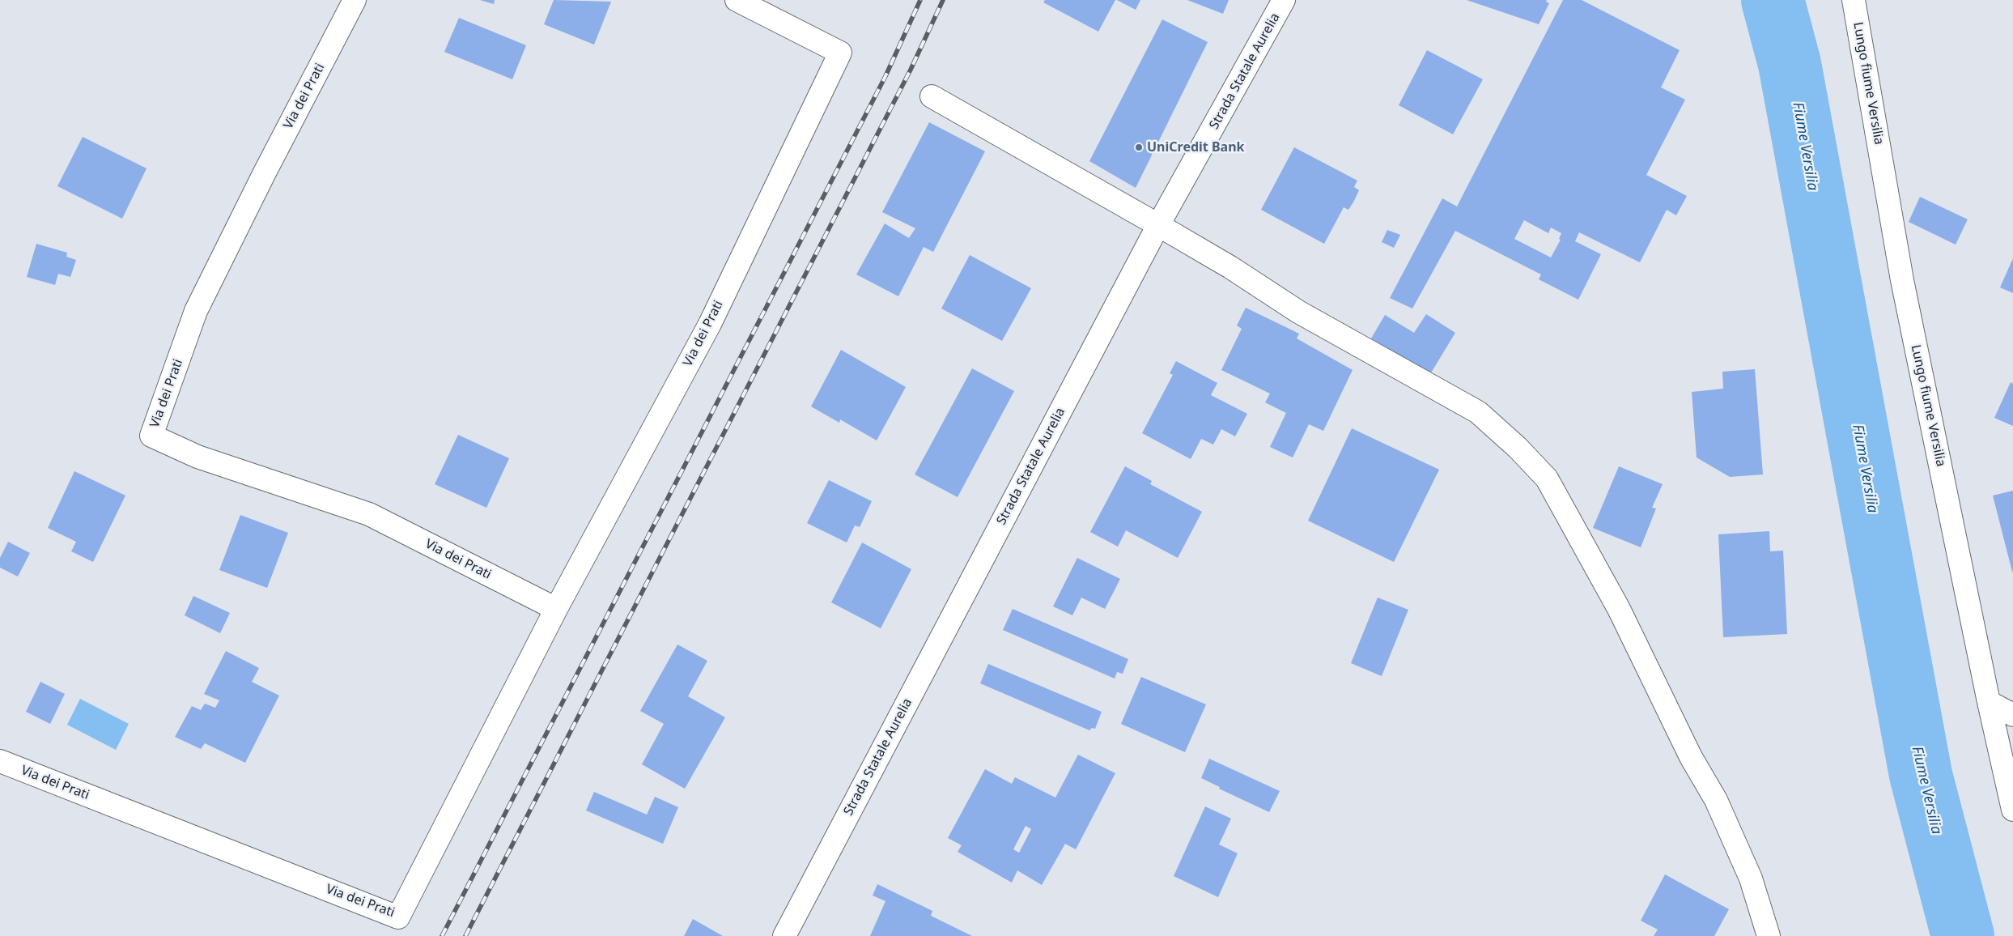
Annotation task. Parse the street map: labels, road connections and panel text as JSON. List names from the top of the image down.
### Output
{
  "streets": {
    "street": ["Strada Statale Aurelia", "Lungo fiume Versilia", "Via dei Prati"]
  },
  "water": ["Fiume Versilia"],
  "places": ["UniCredit Bank"]
}
